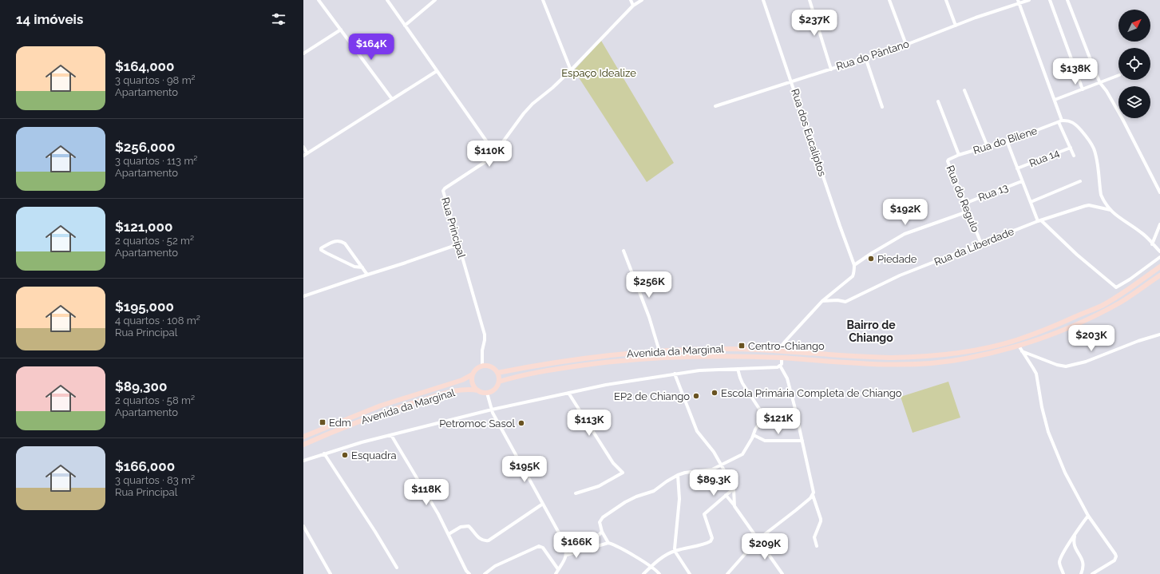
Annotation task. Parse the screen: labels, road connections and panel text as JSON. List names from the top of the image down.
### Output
{
  "streets": {
    "main road": ["Avenida da Marginal"],
    "street": [
      "Rua do Pântano",
      "Rua dos Eucaliptos",
      "Rua do Bilene",
      "Rua 14",
      "Rua 13",
      "Rua do Regulo",
      "Rua Principal",
      "Rua da Liberdade"
    ]
  },
  "crossings": [
    ["Rua do Pântano", "Rua dos Eucaliptos"],
    ["Rua do Bilene", "Rua do Regulo"],
    ["Rua 13", "Rua do Regulo"],
    ["Rua do Regulo", "Rua da Liberdade"],
    ["Rua Principal", "Avenida da Marginal"]
  ],
  "districts": ["Bairro de Chiango"],
  "parks": ["Espaço Idealize"],
  "places": {
    "other": [
      "Piedade",
      "Escola Primária Completa de Chiango",
      "EP2 de Chiango",
      "Petromoc Sasol",
      "Esquadra"
    ],
    "transit": ["Centro-Chiango", "Edm"]
  },
  "north": "top right",
  "page": {
    "heading": "14 imóveis",
    "price": [
      "$237K",
      "$164K",
      "$138K",
      "$110K",
      "$192K",
      "$256K",
      "$203K",
      "$121K",
      "$113K",
      "$195K",
      "$89.3K",
      "$118K",
      "$166K",
      "$209K"
    ],
    "list": [
      {
        "name": "$164,000",
        "note": "3 quartos · 98 m² · Apartamento"
      },
      {
        "name": "$256,000",
        "note": "3 quartos · 113 m² · Apartamento"
      },
      {
        "name": "$121,000",
        "note": "2 quartos · 52 m² · Apartamento"
      },
      {
        "name": "$195,000",
        "note": "4 quartos · 108 m² · Rua Principal"
      },
      {
        "name": "$89,300",
        "note": "2 quartos · 58 m² · Apartamento"
      },
      {
        "name": "$166,000",
        "note": "3 quartos · 83 m² · Rua Principal"
      }
    ]
  }
}
